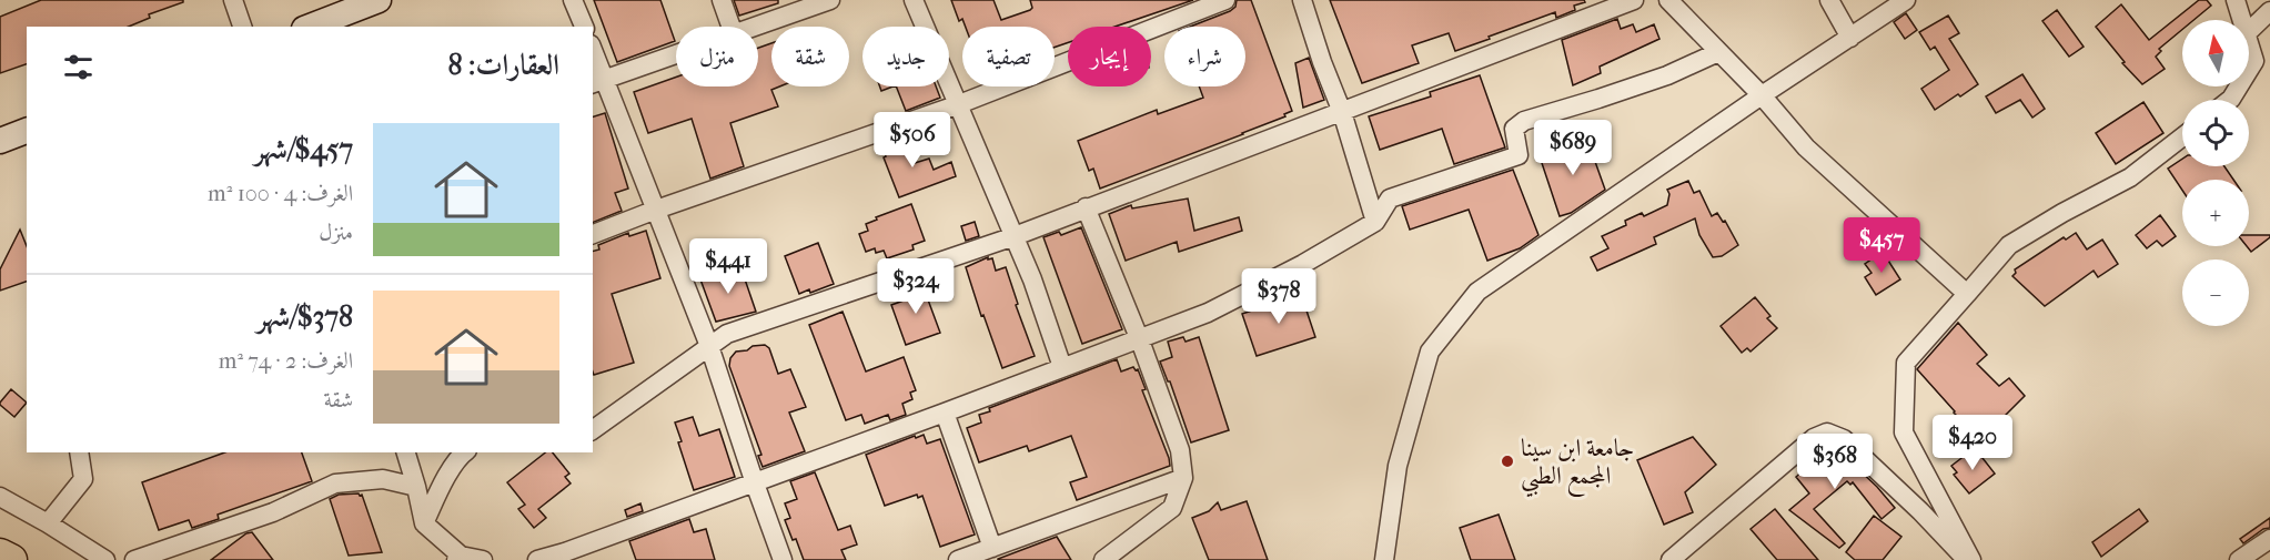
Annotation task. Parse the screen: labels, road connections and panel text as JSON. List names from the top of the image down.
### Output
{
  "places": ["جامعة ابن سينا المجمع الطبي"],
  "north": "top",
  "page": {
    "map_buttons": ["+", "−"],
    "chip": [
      "شراء",
      "إيجار",
      "تصفية",
      "جديد",
      "شقة",
      "منزل"
    ],
    "heading": "العقارات: 8",
    "list": [
      {
        "name": "$457/شهر",
        "note": "الغرف: 4 · 100 m² · منزل"
      },
      {
        "name": "$378/شهر",
        "note": "الغرف: 2 · 74 m² · شقة"
      }
    ],
    "price": [
      "$506",
      "$689",
      "$457",
      "$441",
      "$324",
      "$378",
      "$420",
      "$368"
    ]
  }
}
